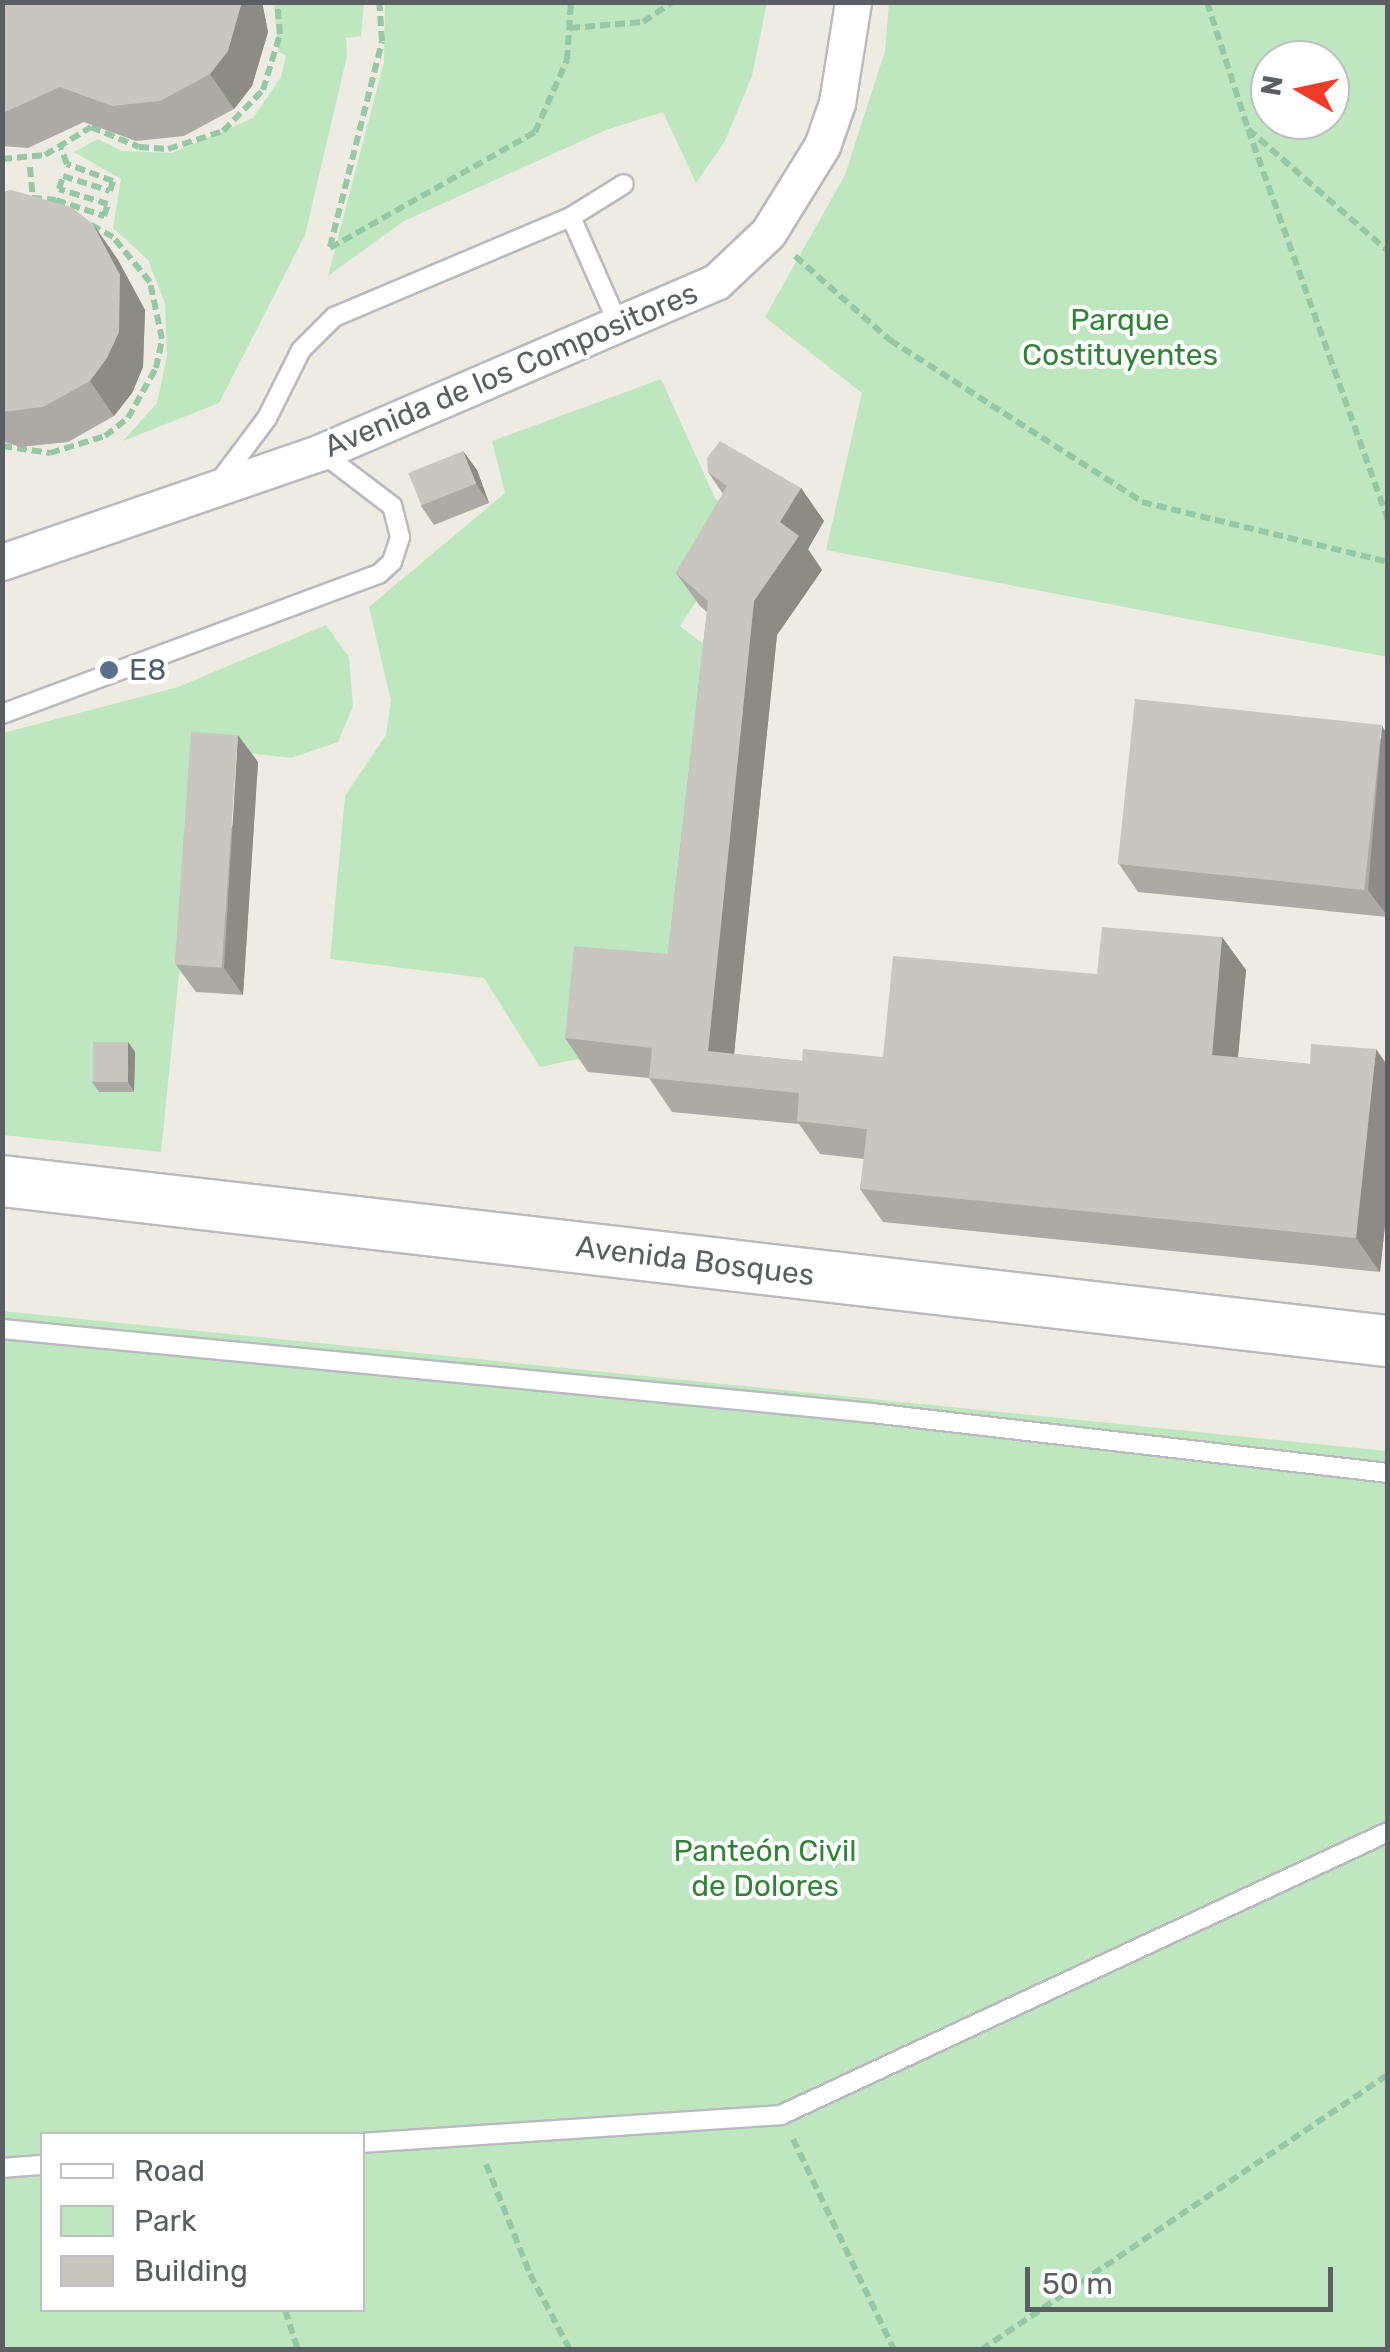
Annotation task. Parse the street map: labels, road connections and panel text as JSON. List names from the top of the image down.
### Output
{
  "streets": {
    "street": ["Avenida de los Compositores", "Avenida Bosques"]
  },
  "parks": ["Parque Costituyentes", "Panteón Civil de Dolores"],
  "places": ["E8"],
  "legend": ["Road", "Park", "Building"],
  "scale_bar": "50 m",
  "north": "left"
}
